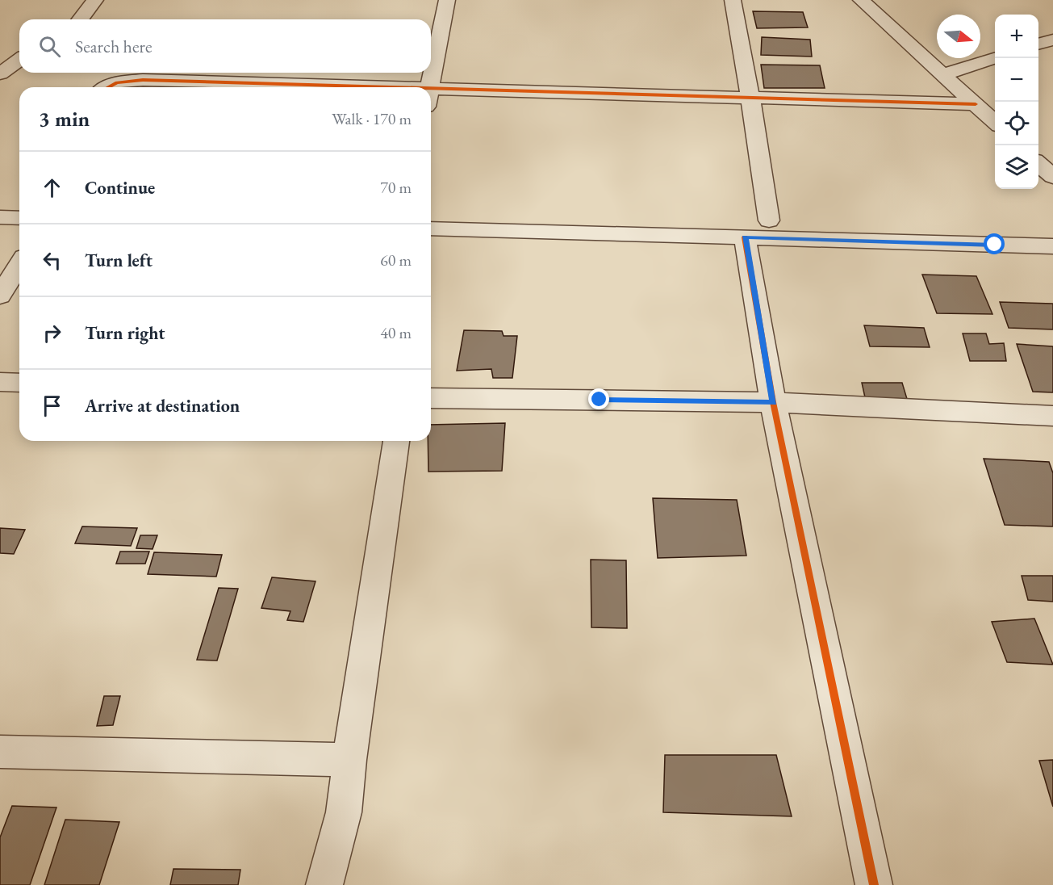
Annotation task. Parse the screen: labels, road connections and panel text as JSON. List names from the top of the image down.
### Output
{
  "north": "right",
  "page": {
    "map_buttons": ["+", "−"],
    "search": "Search here",
    "heading": ["3 min", "Walk · 170 m"],
    "list": [
      ["Continue", "70 m"],
      ["Turn left", "60 m"],
      ["Turn right", "40 m"],
      "Arrive at destination"
    ]
  }
}
